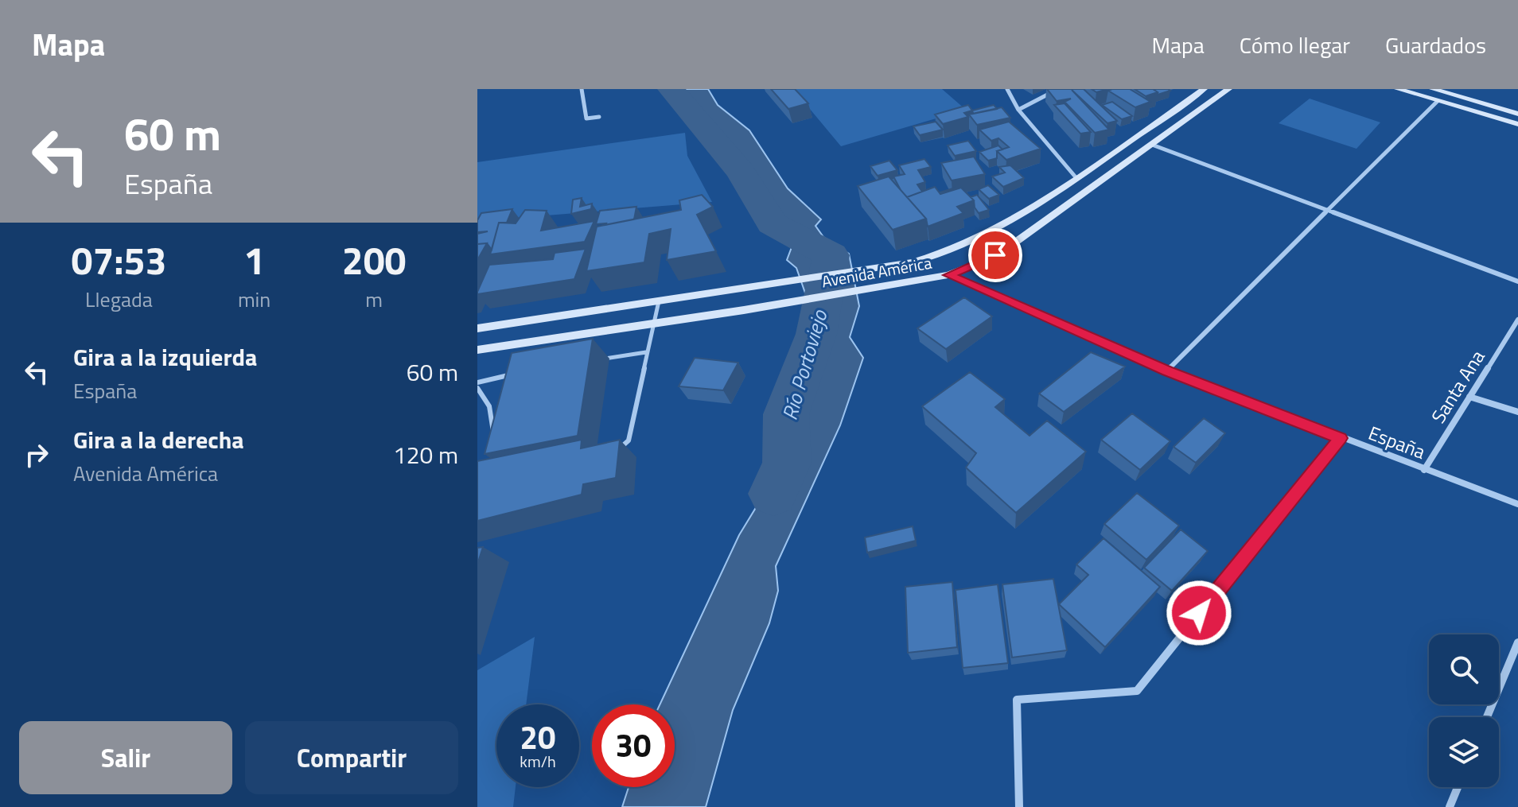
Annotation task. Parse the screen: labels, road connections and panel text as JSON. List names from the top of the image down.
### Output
{
  "streets": {
    "street": ["Avenida América", "Santa Ana", "España"]
  },
  "crossings": [
    ["Avenida América", "España"],
    ["Santa Ana", "España"]
  ],
  "water": ["Río Portoviejo"],
  "page": {
    "header": "Mapa",
    "nav": ["Mapa", "Cómo llegar", "Guardados"],
    "turn": ["60 m", "España"],
    "eta": [
      "07:53",
      "Llegada",
      "1",
      "min",
      "200",
      "m"
    ],
    "list": [
      {
        "name": "Gira a la izquierda",
        "note": "España",
        "value": "60 m"
      },
      {
        "name": "Gira a la derecha",
        "note": "Avenida América",
        "value": "120 m"
      }
    ],
    "speed": "20 km/h",
    "limit": "30",
    "buttons": ["Salir", "Compartir"]
  }
}
